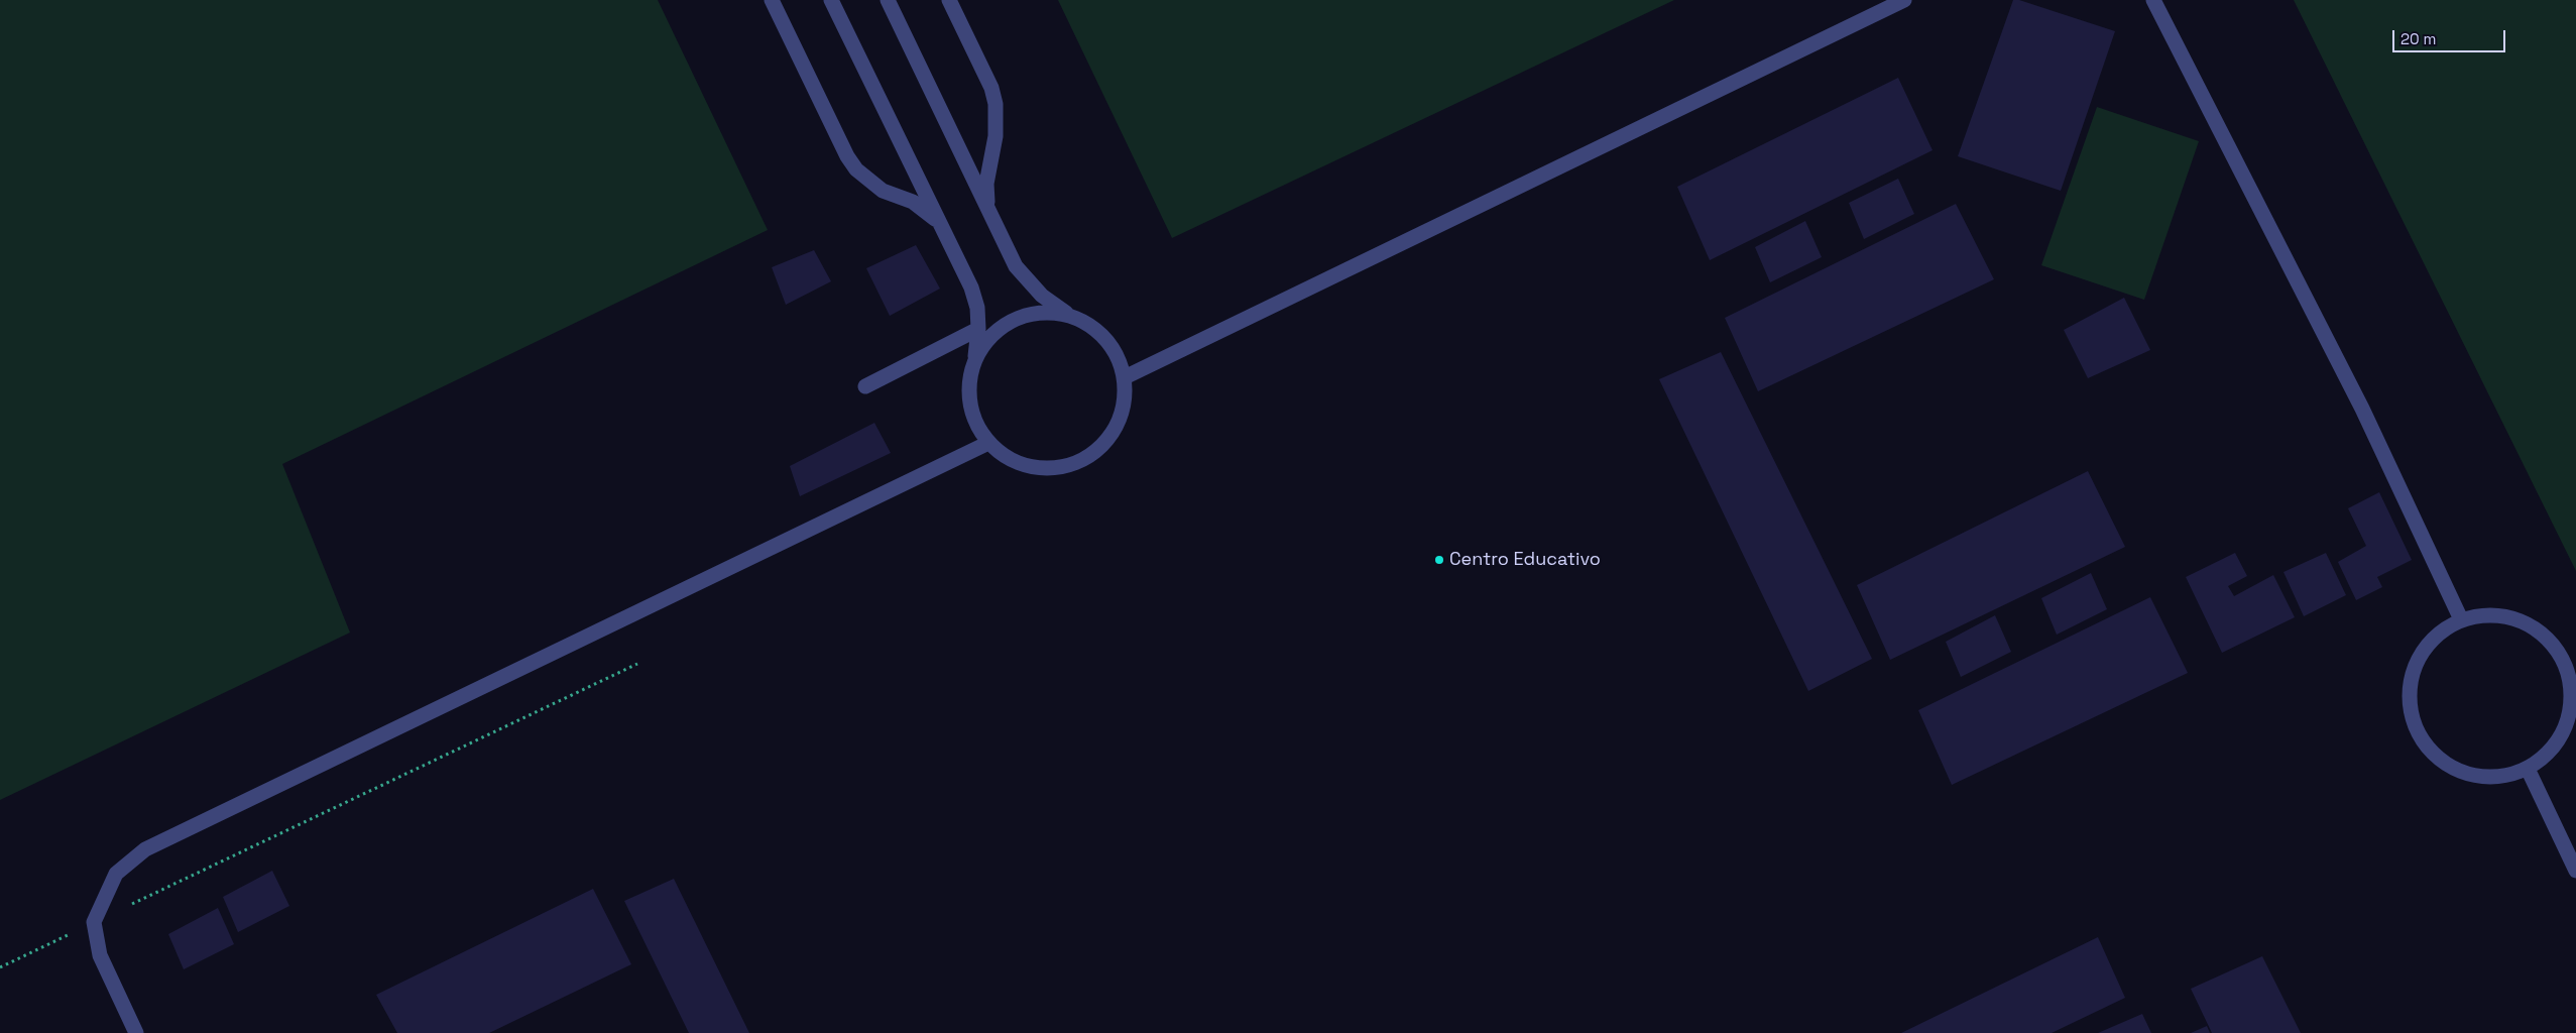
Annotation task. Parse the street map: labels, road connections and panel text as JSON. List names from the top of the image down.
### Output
{
  "places": ["Centro Educativo"],
  "scale_bar": "20 m"
}
